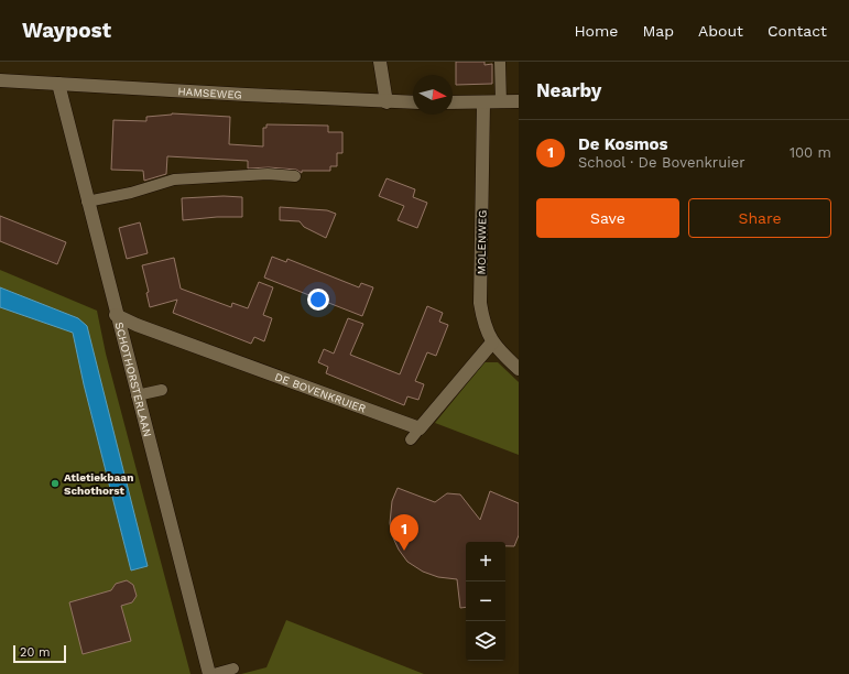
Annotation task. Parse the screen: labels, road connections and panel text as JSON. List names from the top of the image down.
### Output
{
  "streets": {
    "street": [
      "HAMSEWEG",
      "MOLENWEG",
      "SCHOTHORSTERLAAN",
      "DE BOVENKRUIER"
    ]
  },
  "crossings": [
    ["HAMSEWEG", "SCHOTHORSTERLAAN"],
    ["SCHOTHORSTERLAAN", "DE BOVENKRUIER"]
  ],
  "places": ["Atletiekbaan Schothorst"],
  "scale_bar": "20 m",
  "north": "right",
  "page": {
    "header": "Waypost",
    "nav": [
      "Home",
      "Map",
      "About",
      "Contact"
    ],
    "heading": "Nearby",
    "list": [
      {
        "mark": "1",
        "name": "De Kosmos",
        "note": "School · De Bovenkruier",
        "value": "100 m"
      }
    ],
    "buttons": ["Save", "Share"],
    "pins": "1",
    "map_buttons": ["+", "−"],
    "scale": "20 m"
  }
}
